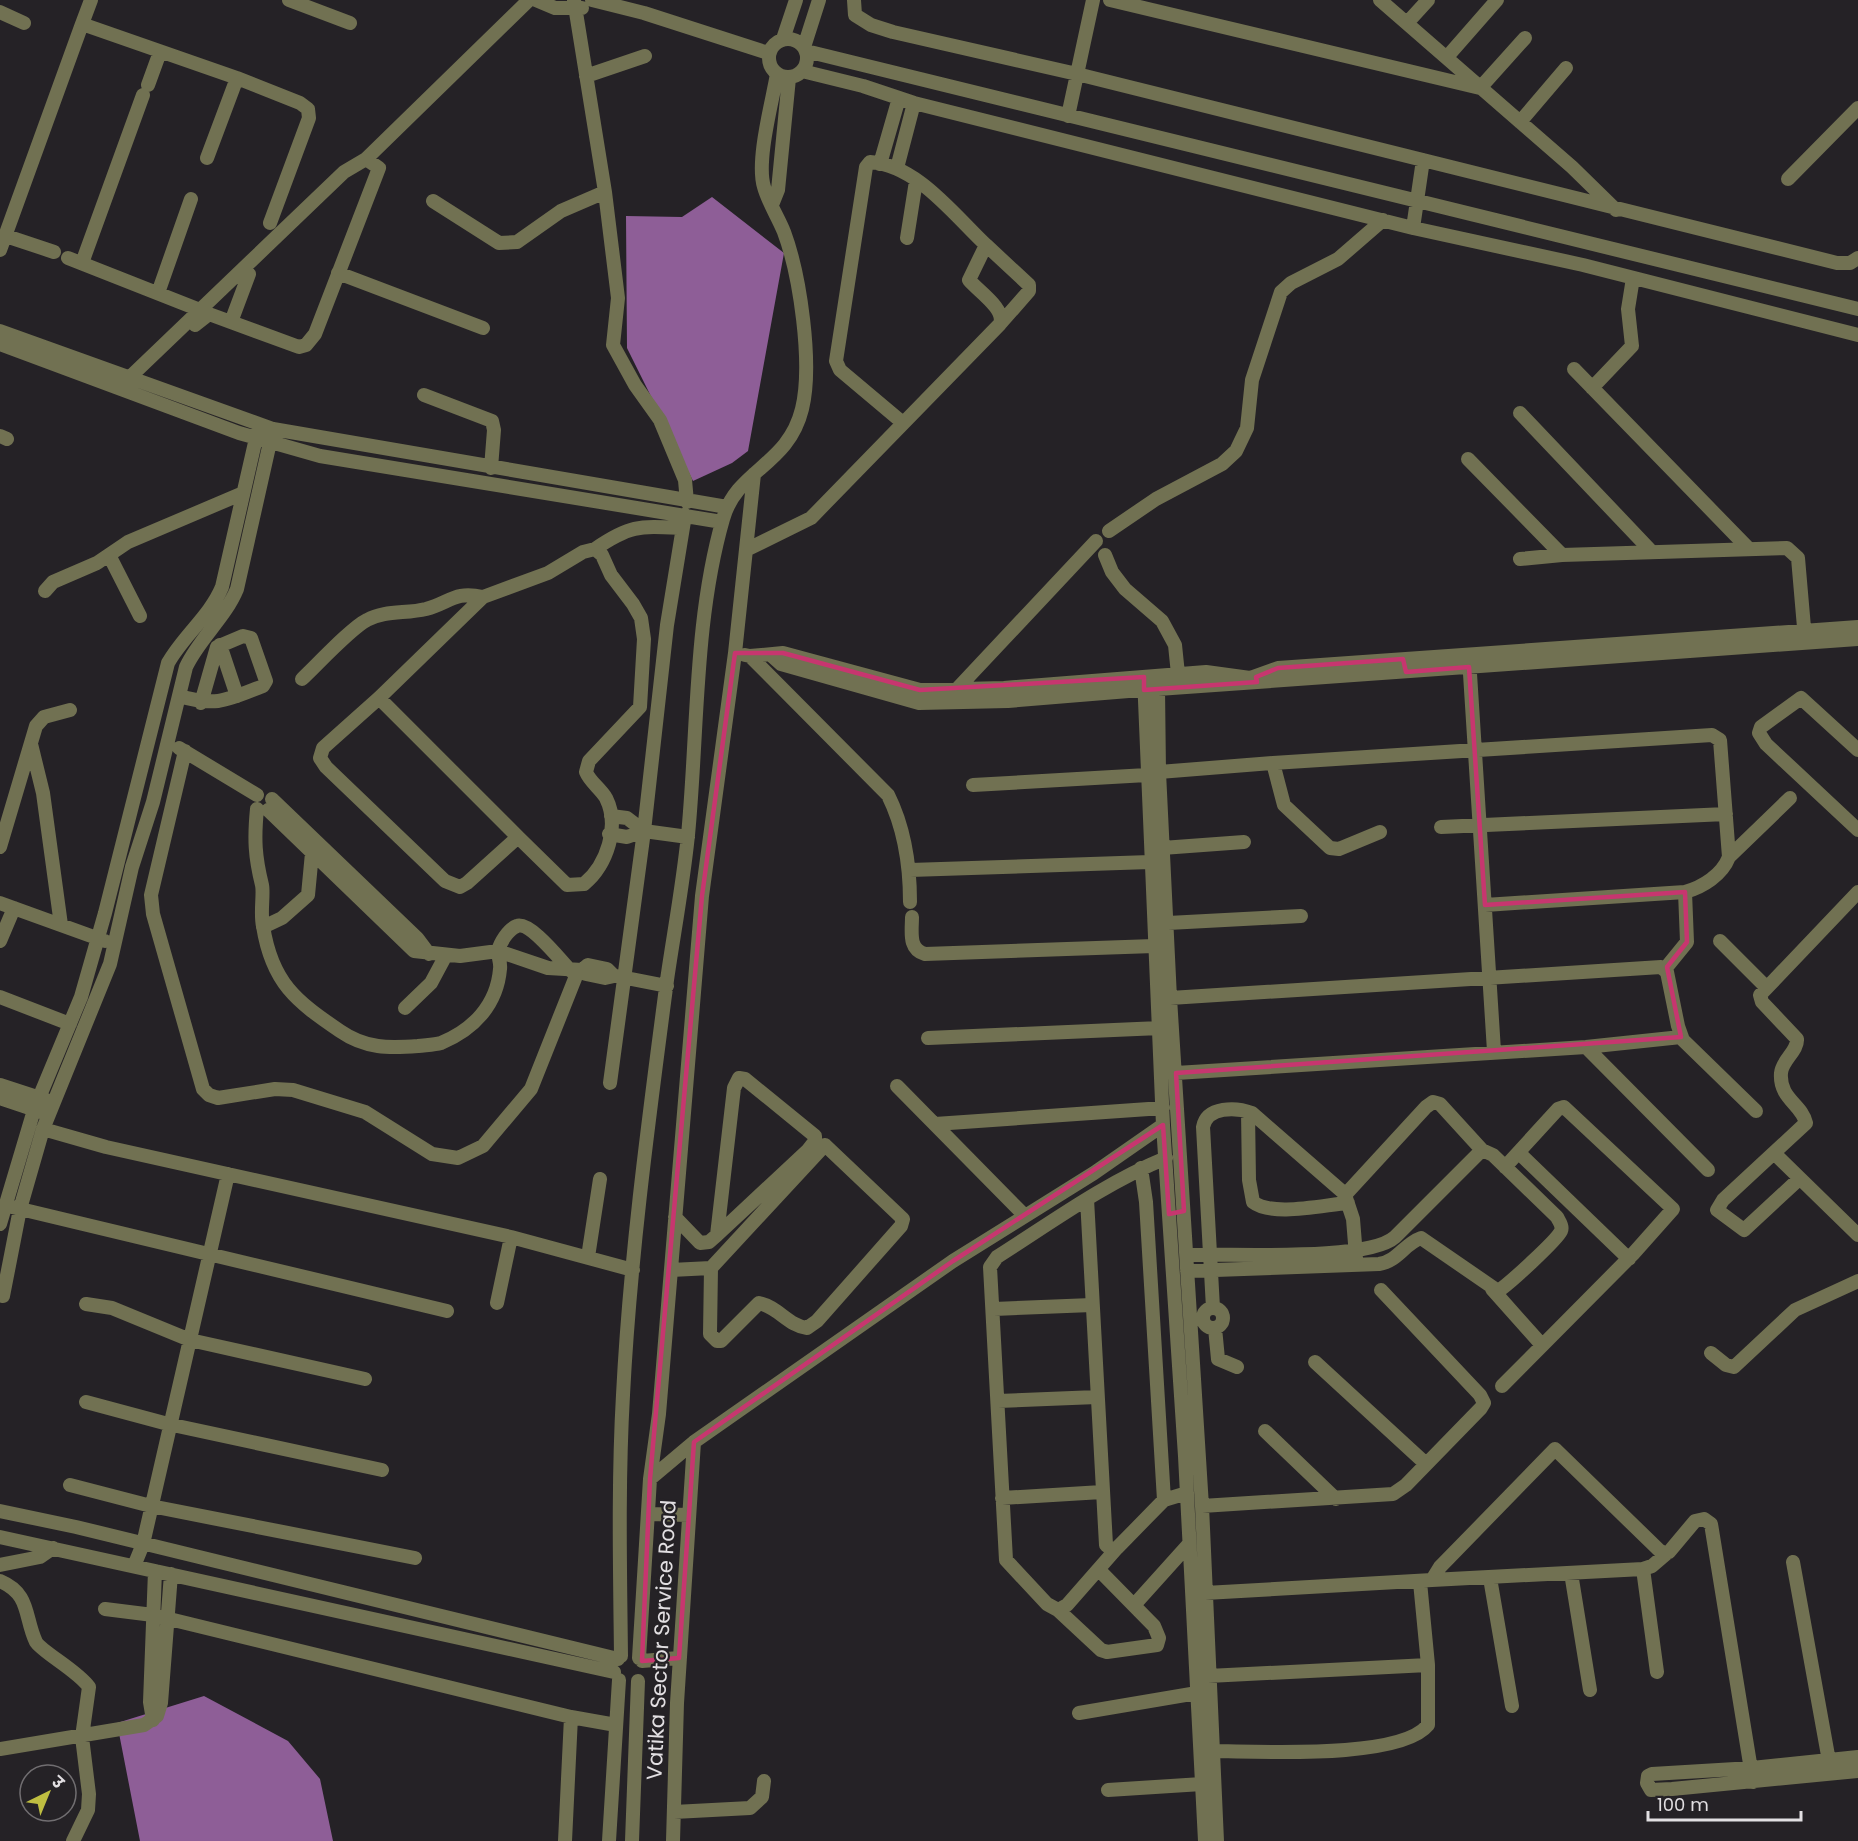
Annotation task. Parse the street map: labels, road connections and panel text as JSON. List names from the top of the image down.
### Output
{
  "streets": {
    "street": ["Vatika Sector Service Road"]
  },
  "scale_bar": "100 m",
  "north": "top right"
}
